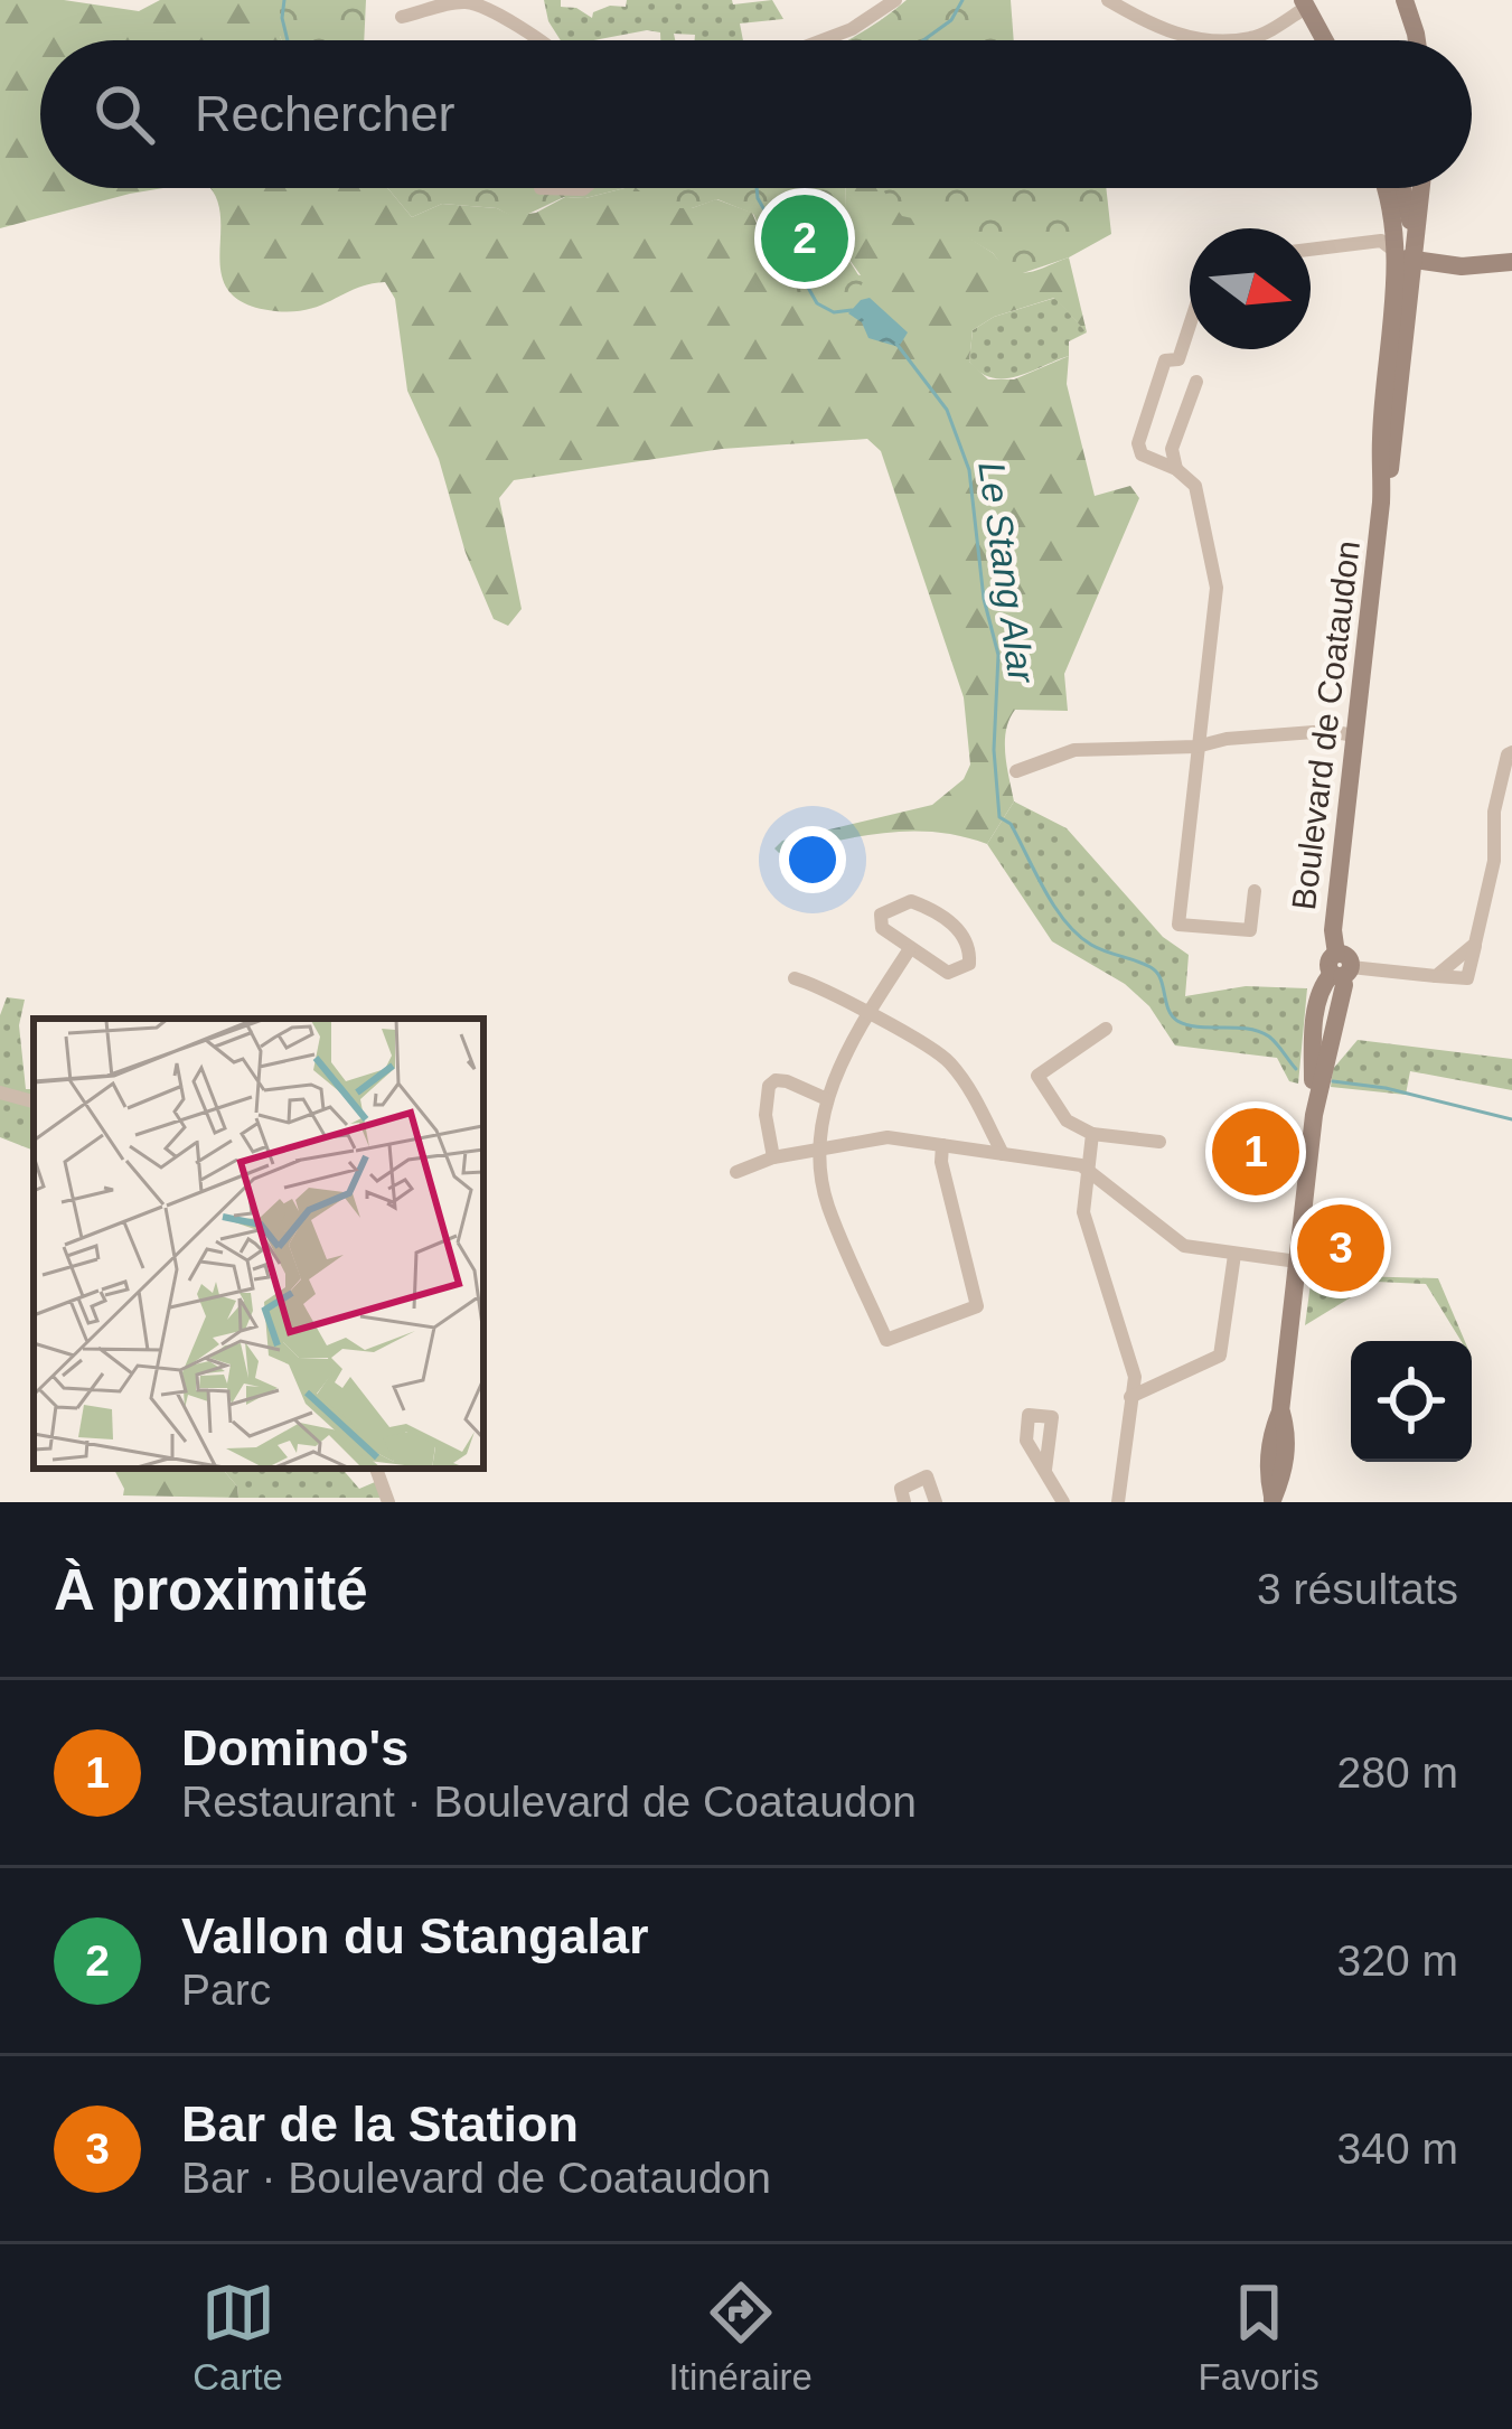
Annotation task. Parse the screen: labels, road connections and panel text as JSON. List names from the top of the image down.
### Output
{
  "streets": {
    "main road": ["Boulevard de Coataudon"]
  },
  "water": ["Le Stang Alar"],
  "north": "right",
  "page": {
    "search": "Rechercher",
    "pins": ["2", "1", "3"],
    "heading": ["À proximité", "3 résultats"],
    "list": [
      {
        "mark": "1",
        "name": "Domino's",
        "note": "Restaurant · Boulevard de Coataudon",
        "value": "280 m"
      },
      {
        "mark": "2",
        "name": "Vallon du Stangalar",
        "note": "Parc",
        "value": "320 m"
      },
      {
        "mark": "3",
        "name": "Bar de la Station",
        "note": "Bar · Boulevard de Coataudon",
        "value": "340 m"
      }
    ],
    "nav": ["Carte", "Itinéraire", "Favoris"]
  }
}
